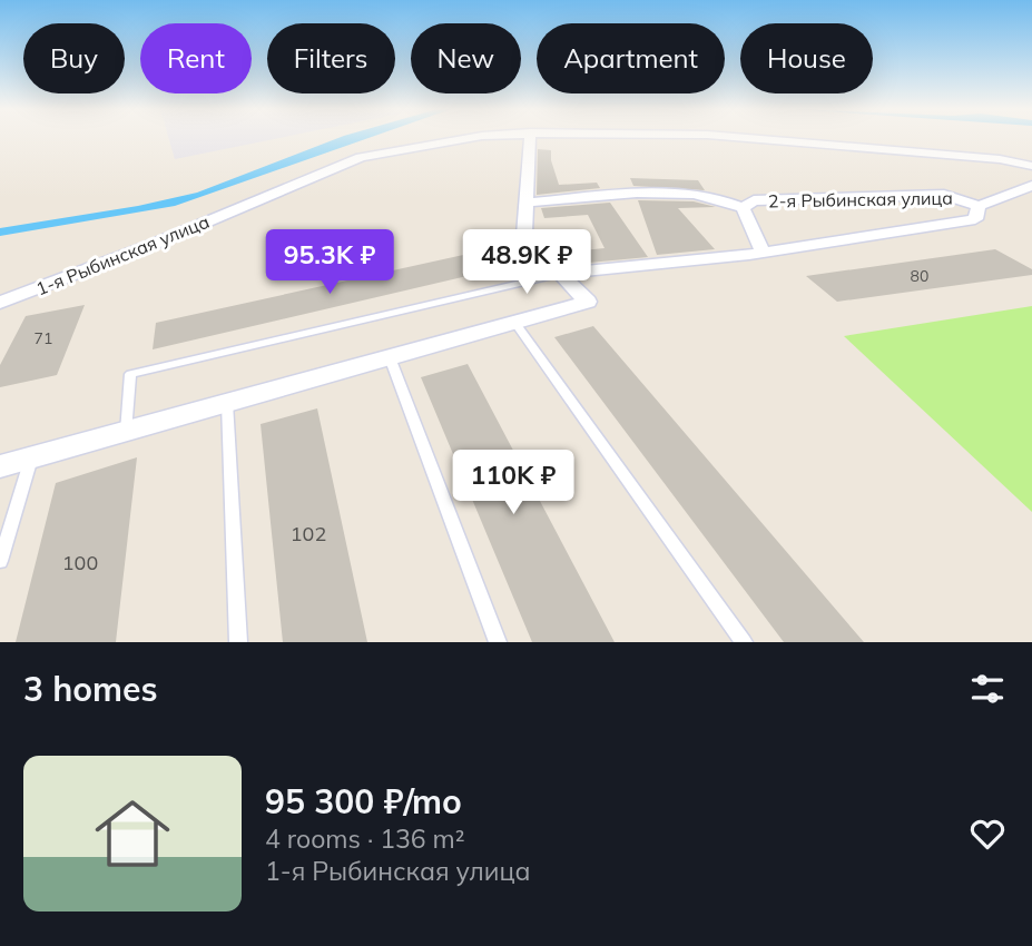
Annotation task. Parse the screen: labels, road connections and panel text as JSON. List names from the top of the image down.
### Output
{
  "streets": {
    "street": ["2-я Рыбинская улица", "1-я Рыбинская улица"]
  },
  "house_numbers": [
    "80",
    "71",
    "102",
    "100"
  ],
  "page": {
    "chip": [
      "Buy",
      "Rent",
      "Filters",
      "New",
      "Apartment",
      "House"
    ],
    "price": ["95.3K ₽", "48.9K ₽", "110K ₽"],
    "heading": "3 homes",
    "list": [
      {
        "name": "95 300 ₽/mo",
        "note": "4 rooms · 136 m² · 1-я Рыбинская улица"
      }
    ]
  }
}
